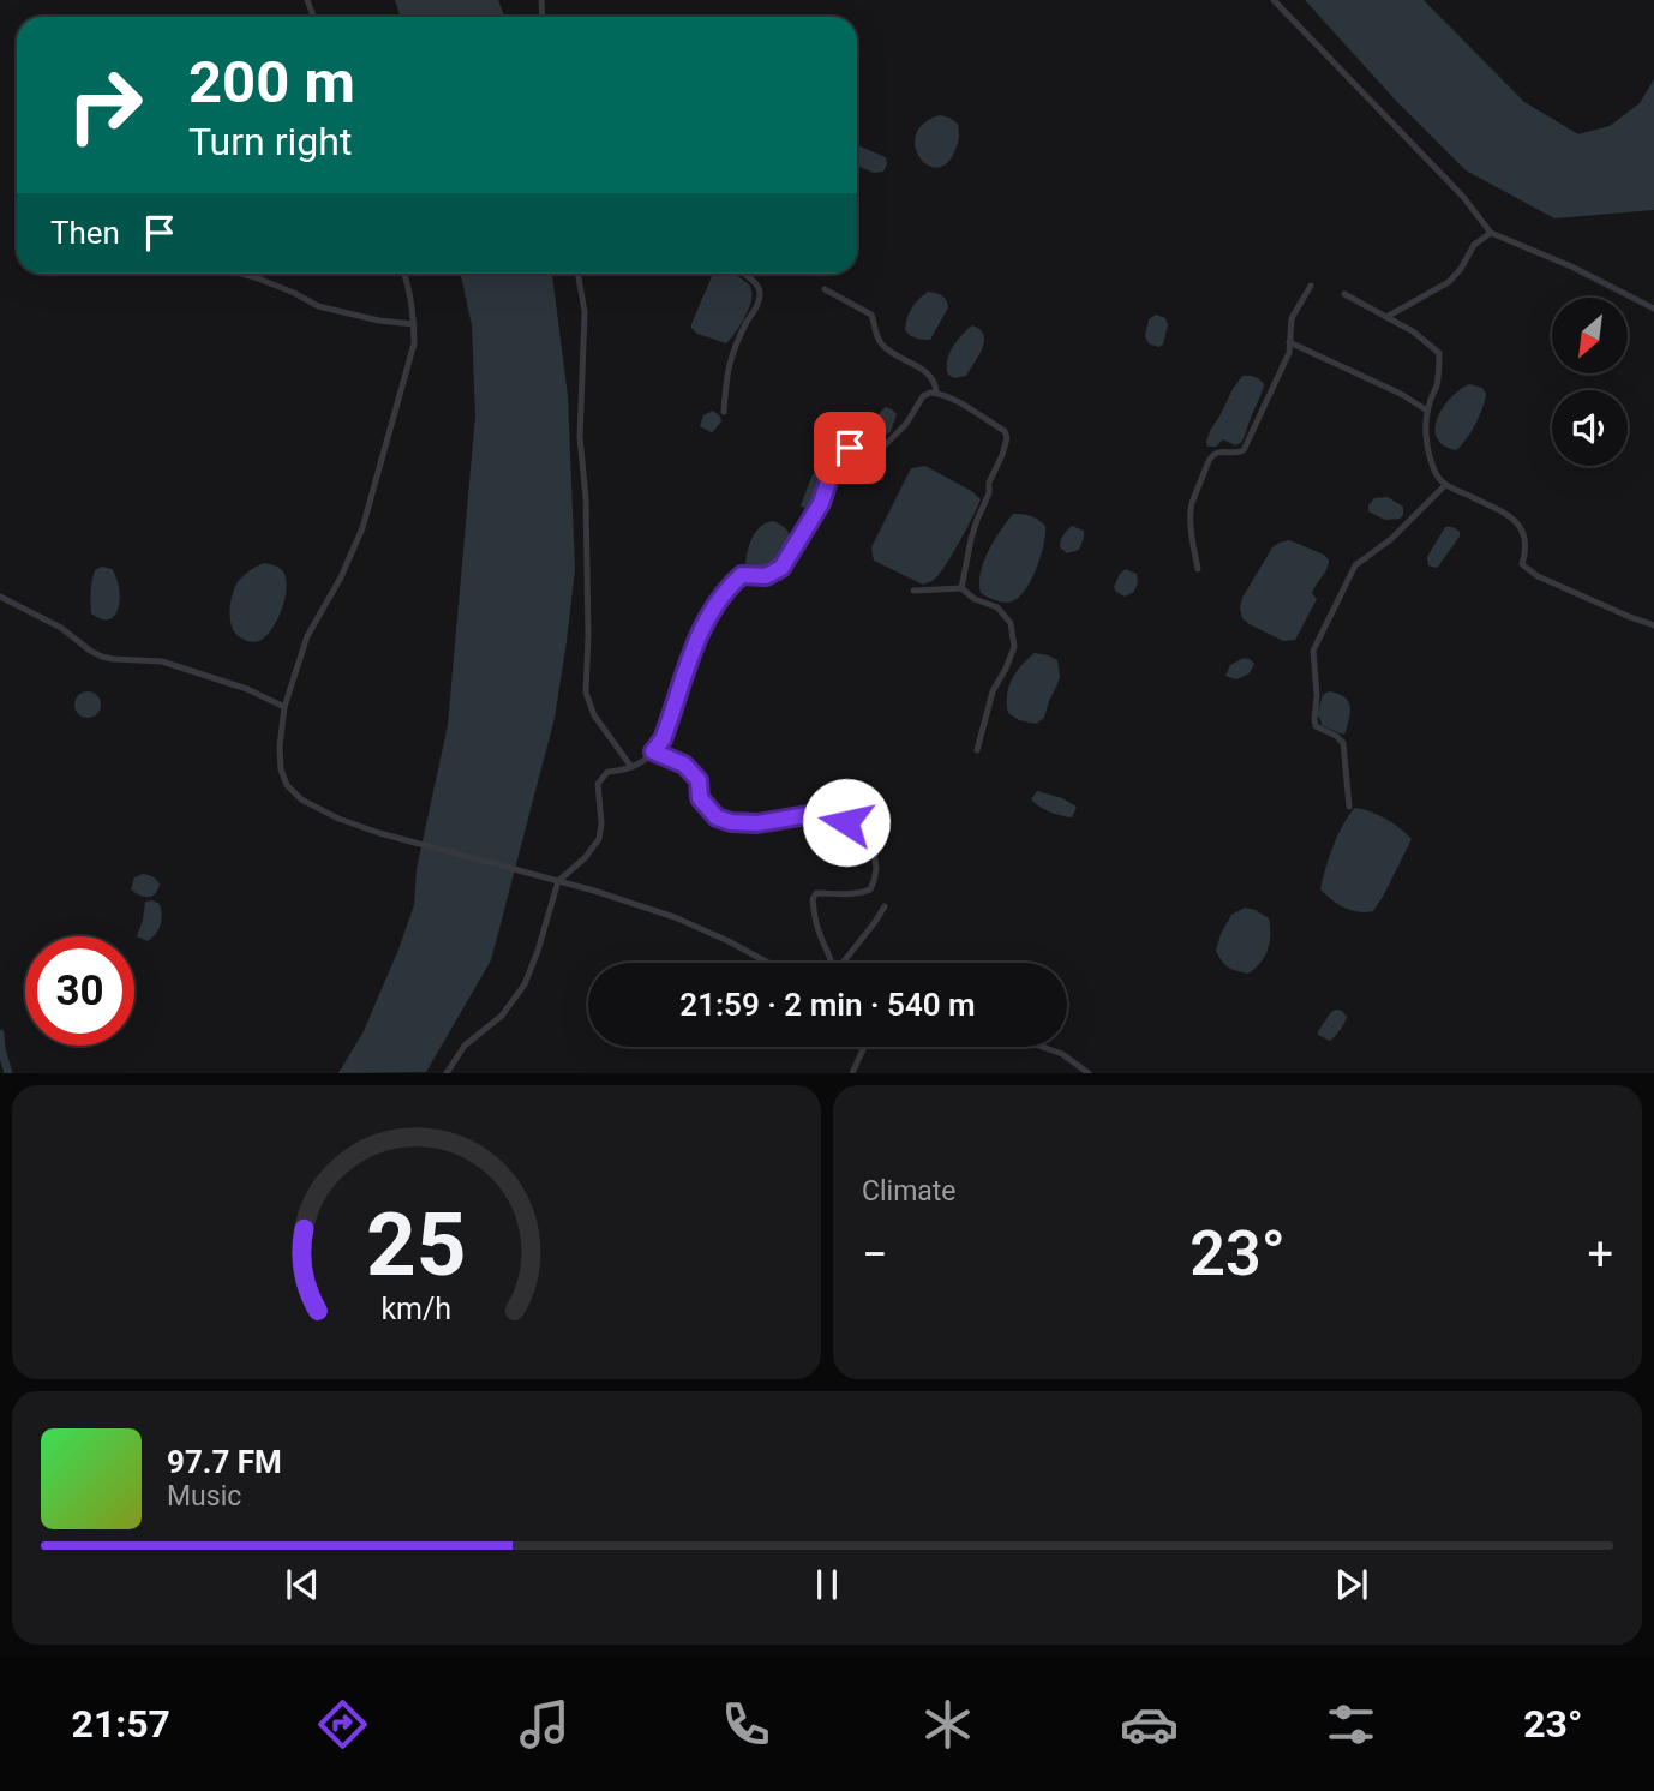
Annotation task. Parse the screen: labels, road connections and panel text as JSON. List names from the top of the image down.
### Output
{
  "north": "bottom left",
  "page": {
    "turn": ["200 m", "Turn right"],
    "then": "Then",
    "limit": "30",
    "trip": "21:59 · 2 min · 540 m",
    "tile": "Climate",
    "heat": ["−", "23°", "+"],
    "song": ["97.7 FM", "Music"],
    "tabs": ["21:57", "23°"],
    "gauge": ["25", "km/h"]
  }
}
